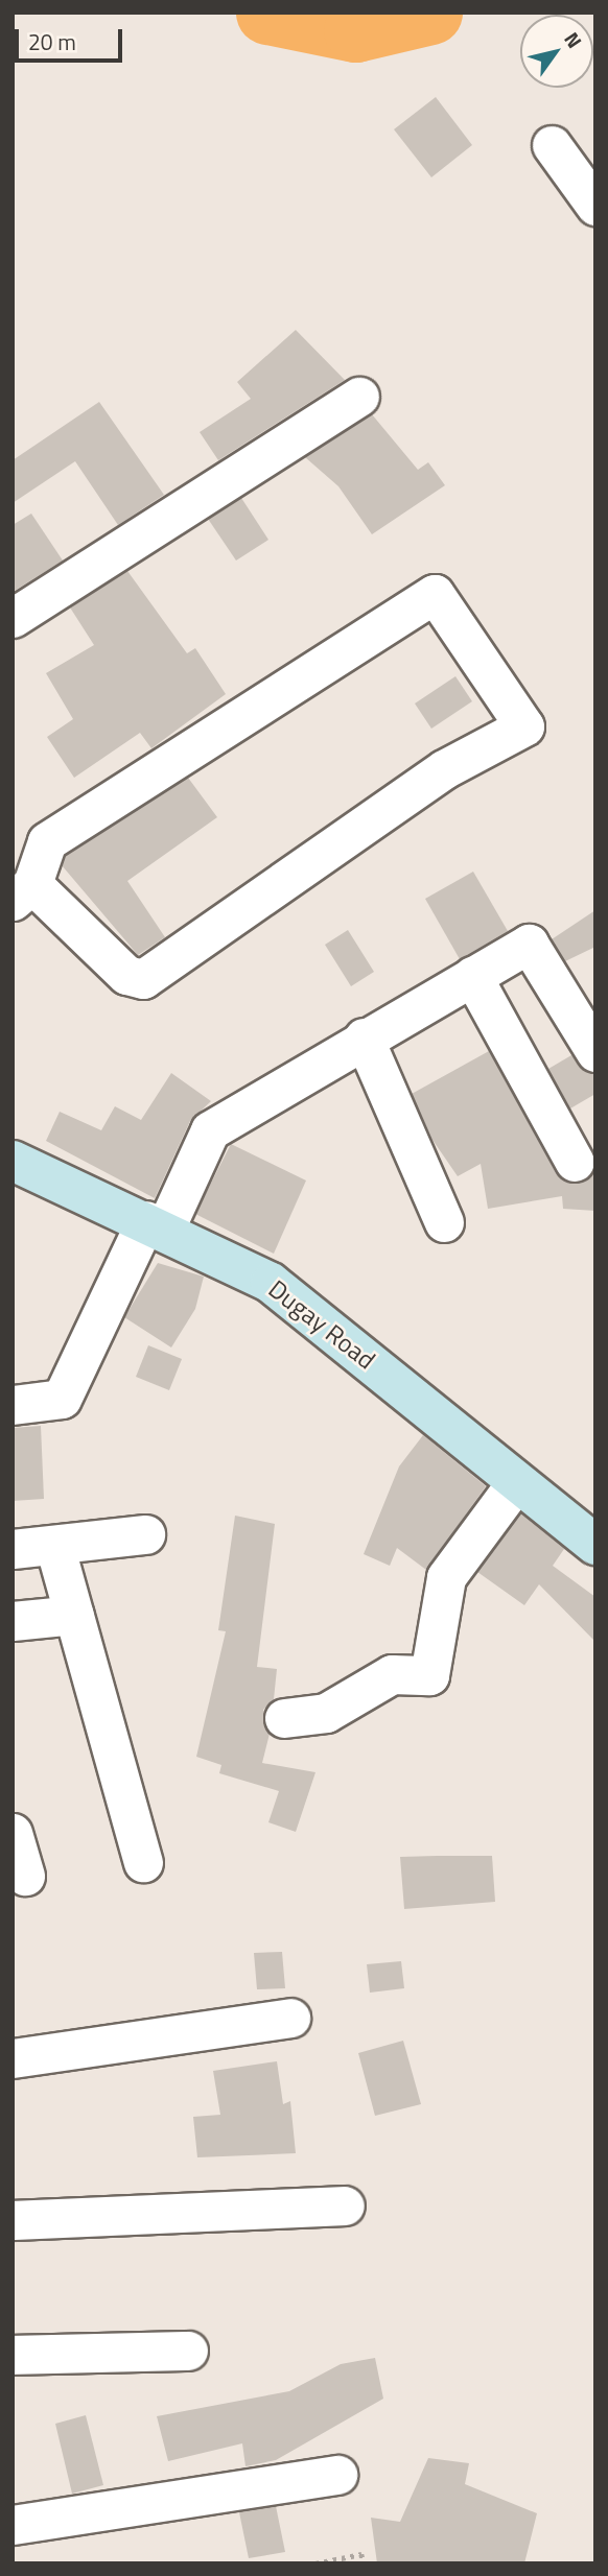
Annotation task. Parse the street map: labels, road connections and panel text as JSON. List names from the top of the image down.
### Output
{
  "streets": {
    "street": ["Dugay Road"]
  },
  "scale_bar": "20 m",
  "north": "top right"
}
